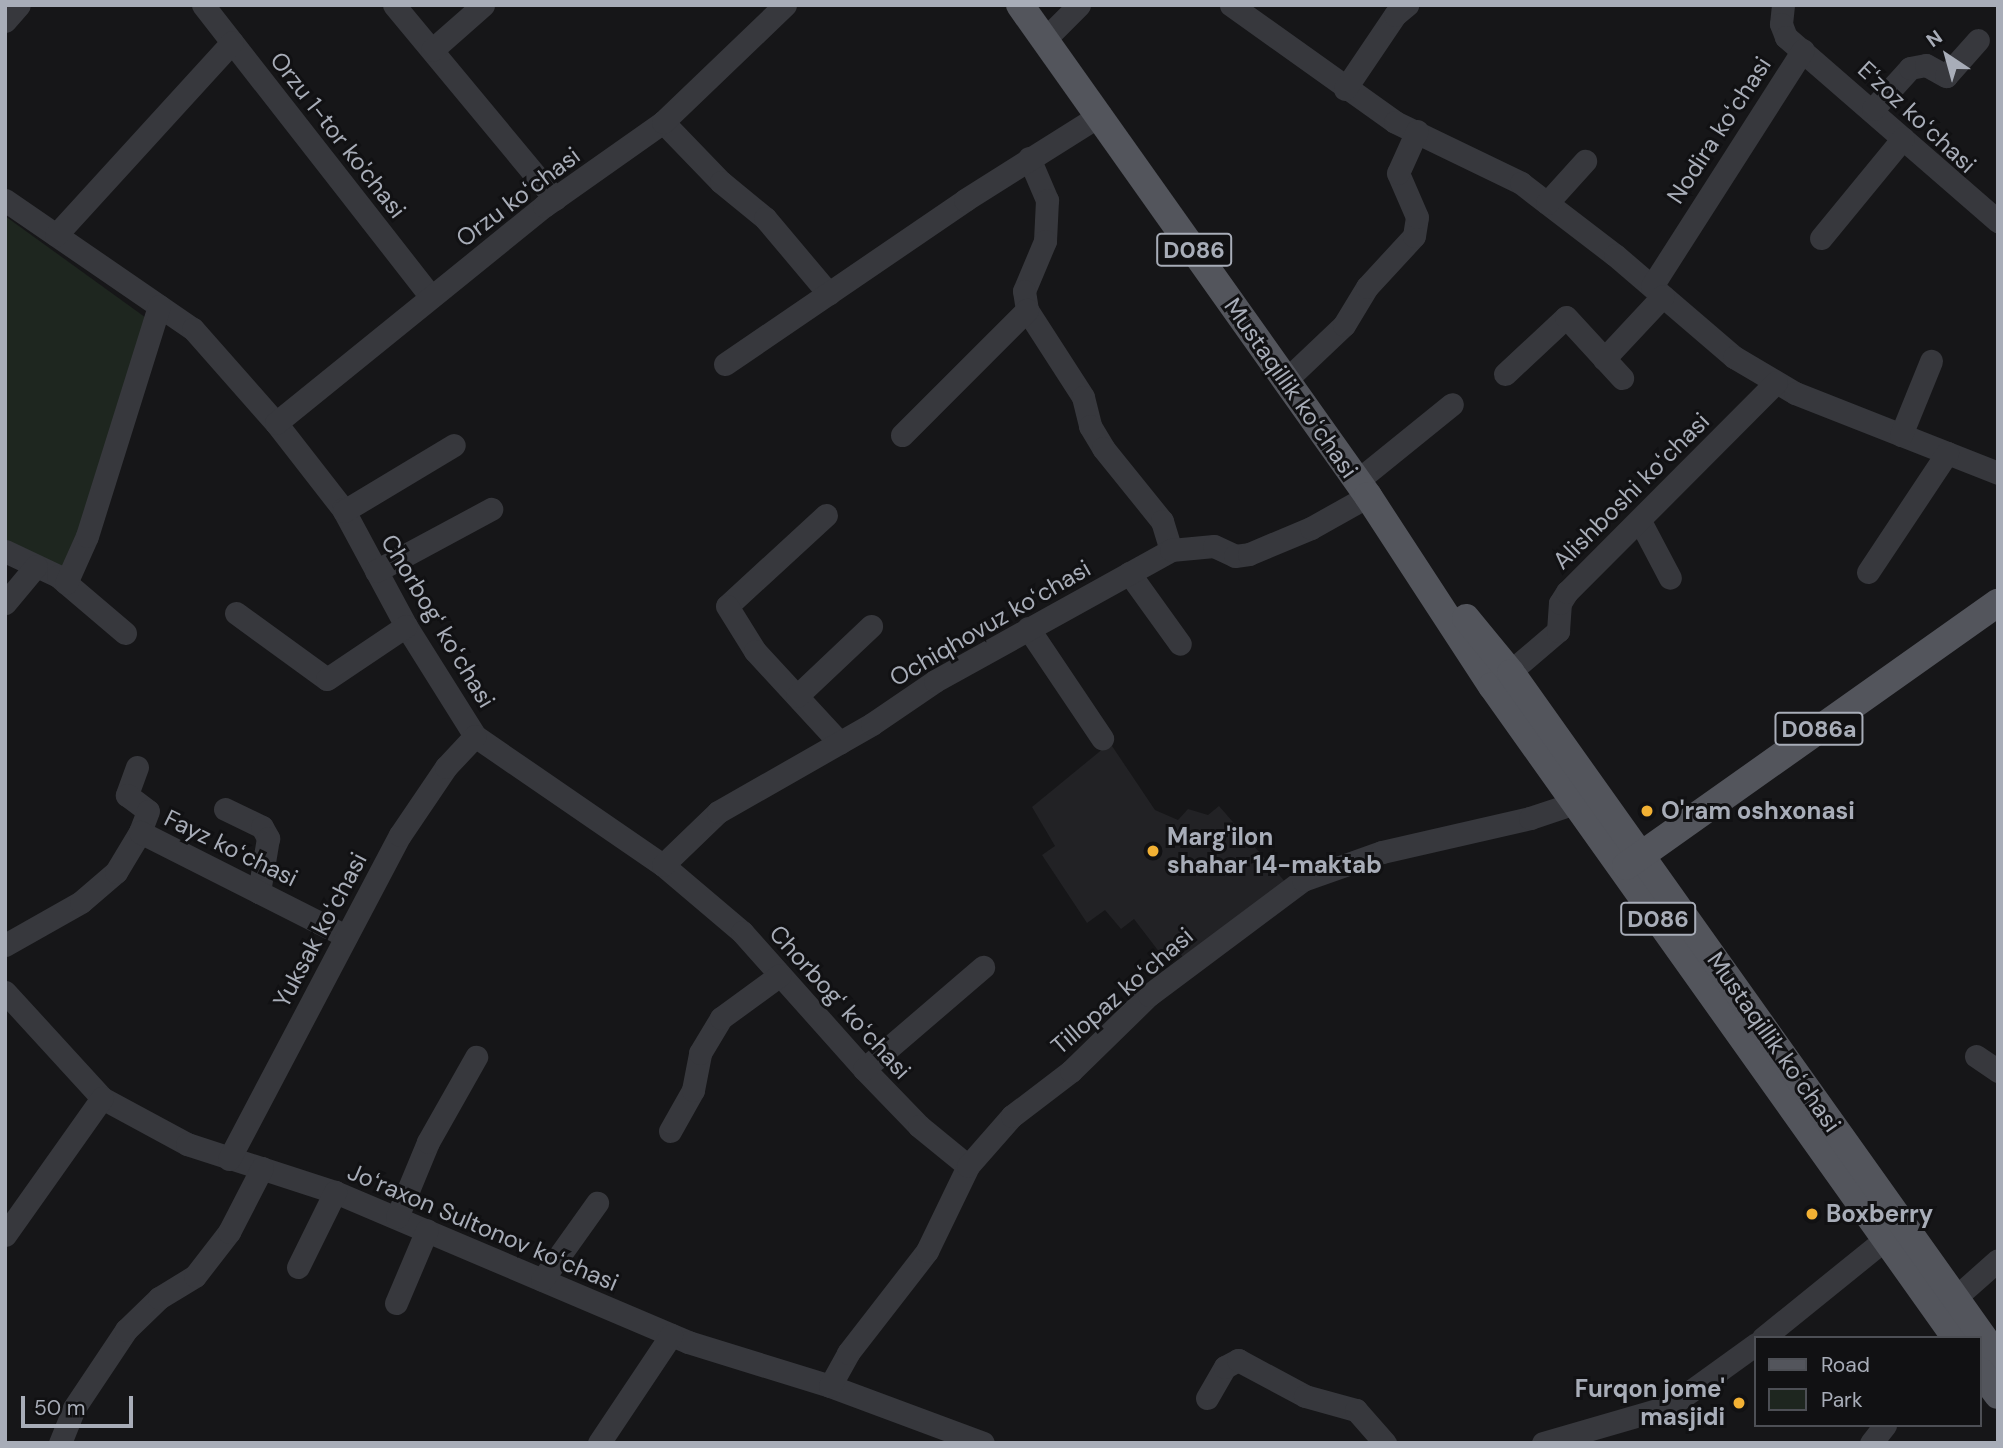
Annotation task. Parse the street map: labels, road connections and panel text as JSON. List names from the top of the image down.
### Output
{
  "streets": {
    "main road": ["D086", "Mustaqillik koʻchasi", "D086a"],
    "street": [
      "Eʻzoz koʻchasi",
      "Nodira koʻchasi",
      "Orzu 1-tor ko'chasi",
      "Orzu koʻchasi",
      "Alishboshi koʻchasi",
      "Chorbogʻ koʻchasi",
      "Ochiqhovuz koʻchasi",
      "Fayz koʻchasi",
      "Yuksak koʻchasi",
      "Tillopaz koʻchasi",
      "Joʻraxon Sultonov koʻchasi"
    ]
  },
  "crossings": [
    ["Eʻzoz koʻchasi", "Nodira koʻchasi"],
    ["Orzu 1-tor ko'chasi", "Orzu koʻchasi"],
    ["Orzu koʻchasi", "Chorbogʻ koʻchasi"],
    ["Mustaqillik koʻchasi", "Alishboshi koʻchasi"],
    ["Mustaqillik koʻchasi", "Ochiqhovuz koʻchasi"],
    ["Mustaqillik koʻchasi", "D086a"],
    ["Mustaqillik koʻchasi", "Tillopaz koʻchasi"],
    ["Chorbogʻ koʻchasi", "Ochiqhovuz koʻchasi"],
    ["Chorbogʻ koʻchasi", "Yuksak koʻchasi"],
    ["Chorbogʻ koʻchasi", "Tillopaz koʻchasi"],
    ["Fayz koʻchasi", "Yuksak koʻchasi"],
    ["Yuksak koʻchasi", "Joʻraxon Sultonov koʻchasi"],
    ["Tillopaz koʻchasi", "Joʻraxon Sultonov koʻchasi"]
  ],
  "places": [
    "O'ram oshxonasi",
    "Marg'ilon shahar 14-maktab",
    "Boxberry",
    "Furqon jome' masjidi"
  ],
  "legend": ["Road", "Park"],
  "scale_bar": "50 m",
  "north": "top left"
}
